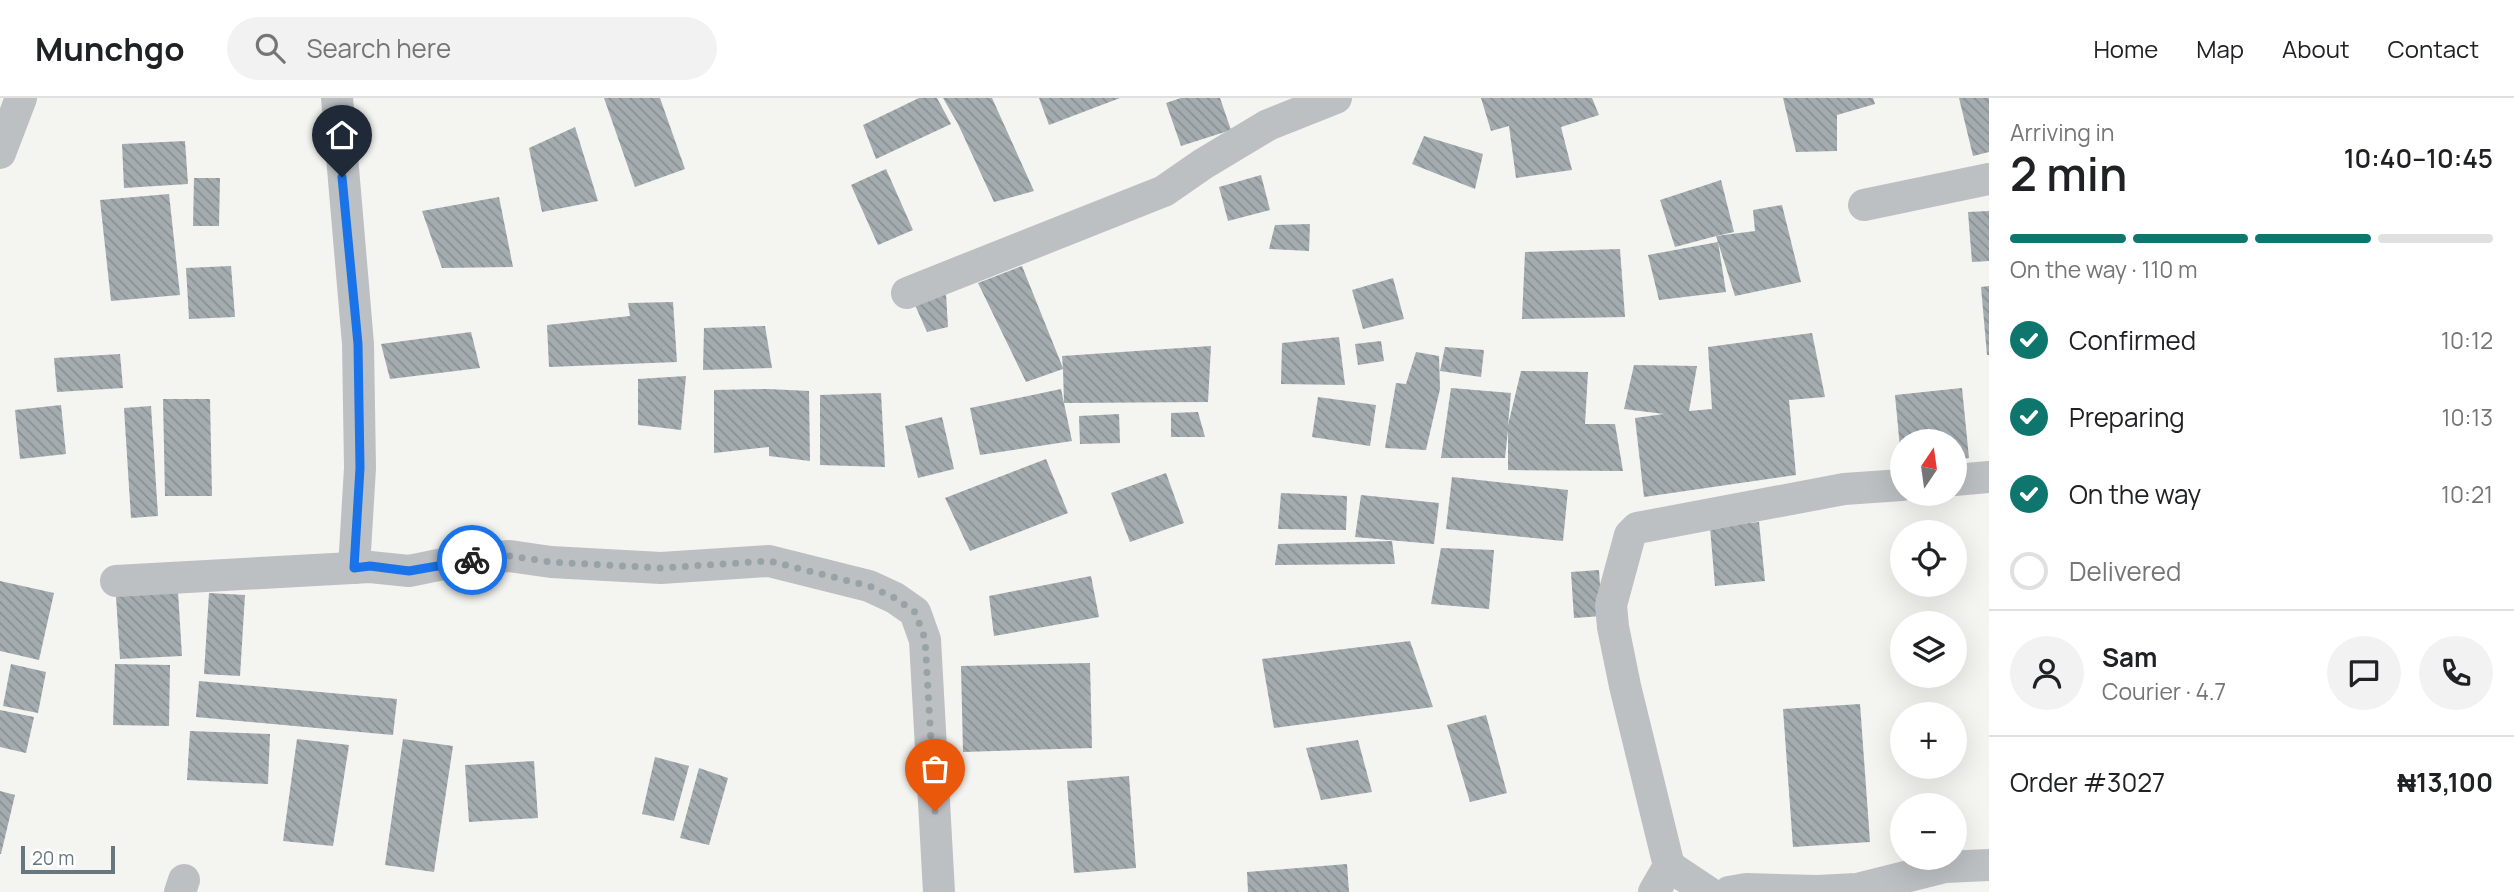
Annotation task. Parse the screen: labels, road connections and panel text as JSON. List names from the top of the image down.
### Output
{
  "scale_bar": "20 m",
  "north": "top",
  "page": {
    "header": "Munchgo",
    "search": "Search here",
    "nav": [
      "Home",
      "Map",
      "About",
      "Contact"
    ],
    "heading": ["2 min", "Arriving in", "10:40–10:45"],
    "panel": [
      "Sam",
      "Courier · 4.7",
      "Order #3027",
      "₦13,100"
    ],
    "bar": "On the way · 110 m",
    "list": [
      ["Confirmed", "10:12"],
      ["Preparing", "10:13"],
      ["On the way", "10:21"],
      "Delivered"
    ],
    "map_buttons": ["+", "−"],
    "scale": "20 m"
  }
}
